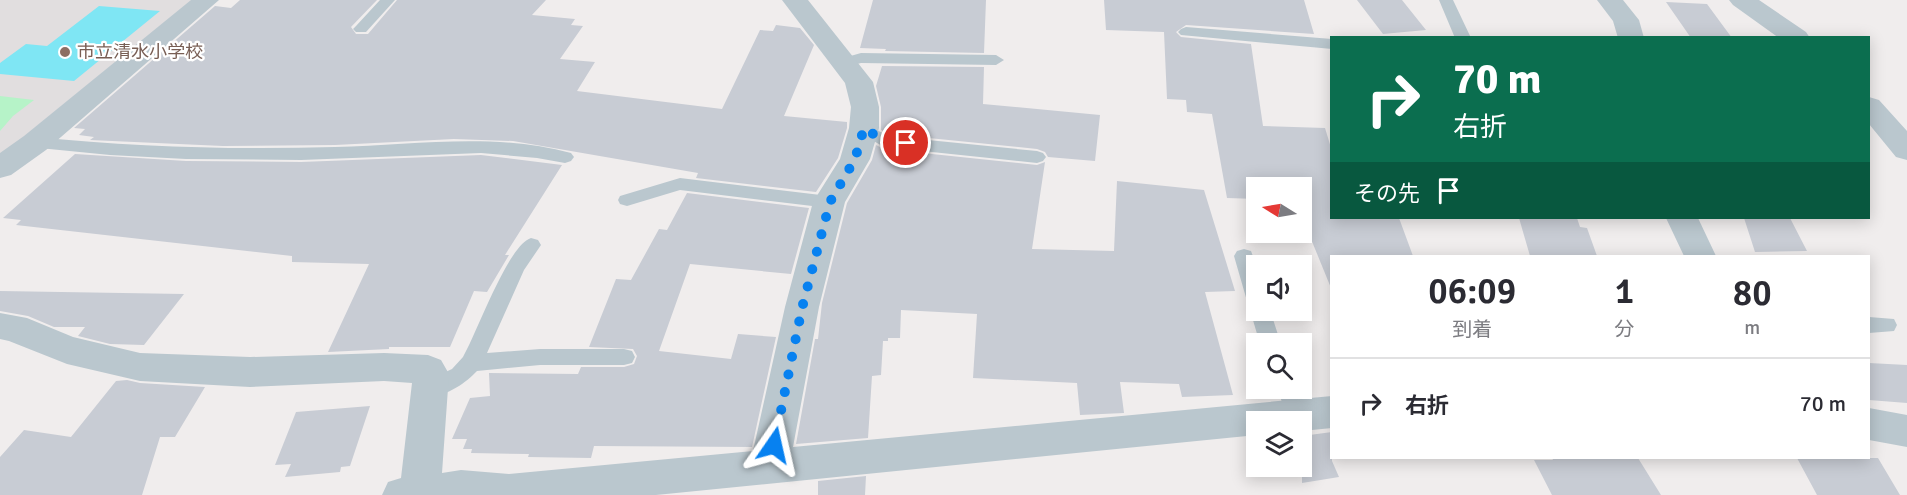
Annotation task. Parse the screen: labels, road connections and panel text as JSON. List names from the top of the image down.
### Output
{
  "places": ["市立清水小学校"],
  "north": "left",
  "page": {
    "turn": ["70 m", "右折"],
    "then": "その先",
    "eta": [
      "06:09",
      "到着",
      "1",
      "分",
      "80",
      "m"
    ],
    "list": [
      {
        "name": "右折",
        "value": "70 m"
      }
    ]
  }
}
